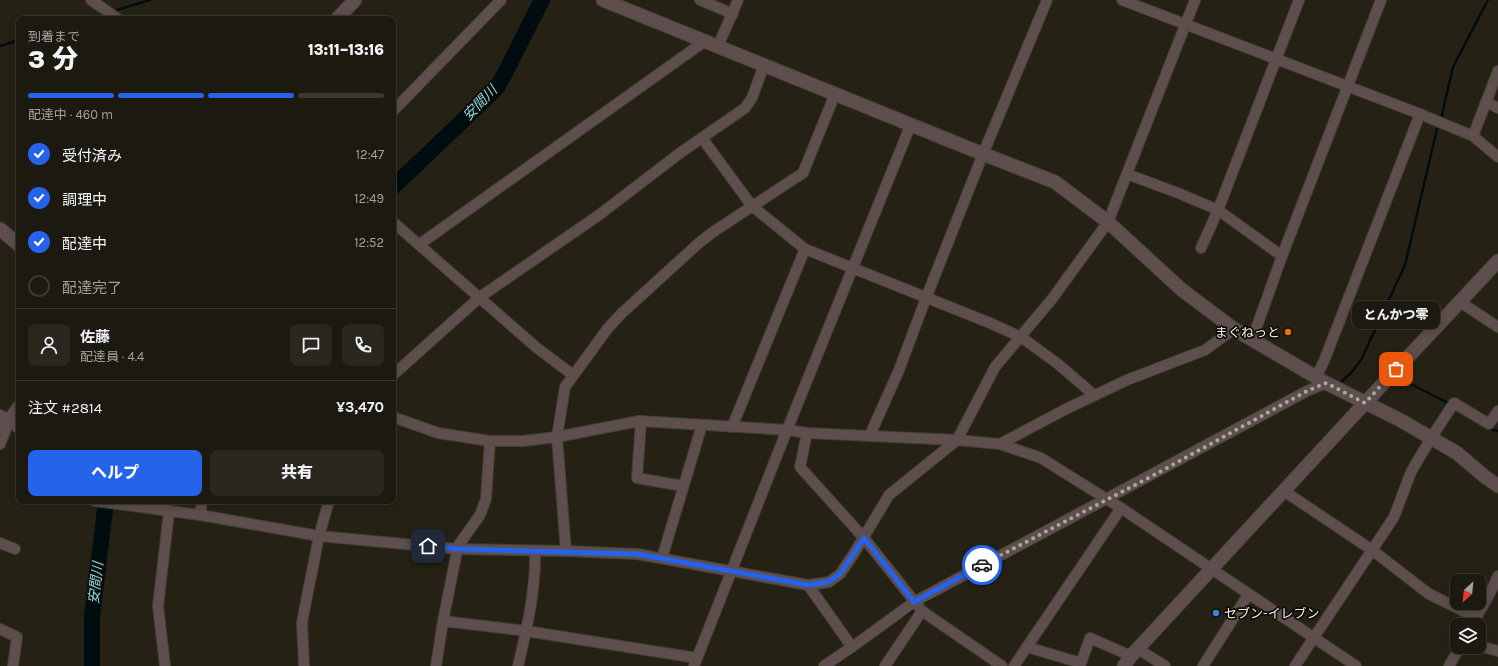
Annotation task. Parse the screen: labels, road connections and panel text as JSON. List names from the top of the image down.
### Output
{
  "water": ["安間川"],
  "places": ["まぐねっと", "とんかつ零", "セブン-イレブン"],
  "north": "bottom left",
  "page": {
    "heading": ["3 分", "到着まで", "13:11–13:16"],
    "panel": [
      "佐藤",
      "配達員 · 4.4",
      "注文 #2814",
      "¥3,470"
    ],
    "bar": "配達中 · 460 m",
    "list": [
      ["受付済み", "12:47"],
      ["調理中", "12:49"],
      ["配達中", "12:52"],
      "配達完了"
    ],
    "bubble": "とんかつ零",
    "buttons": ["ヘルプ", "共有"]
  }
}
